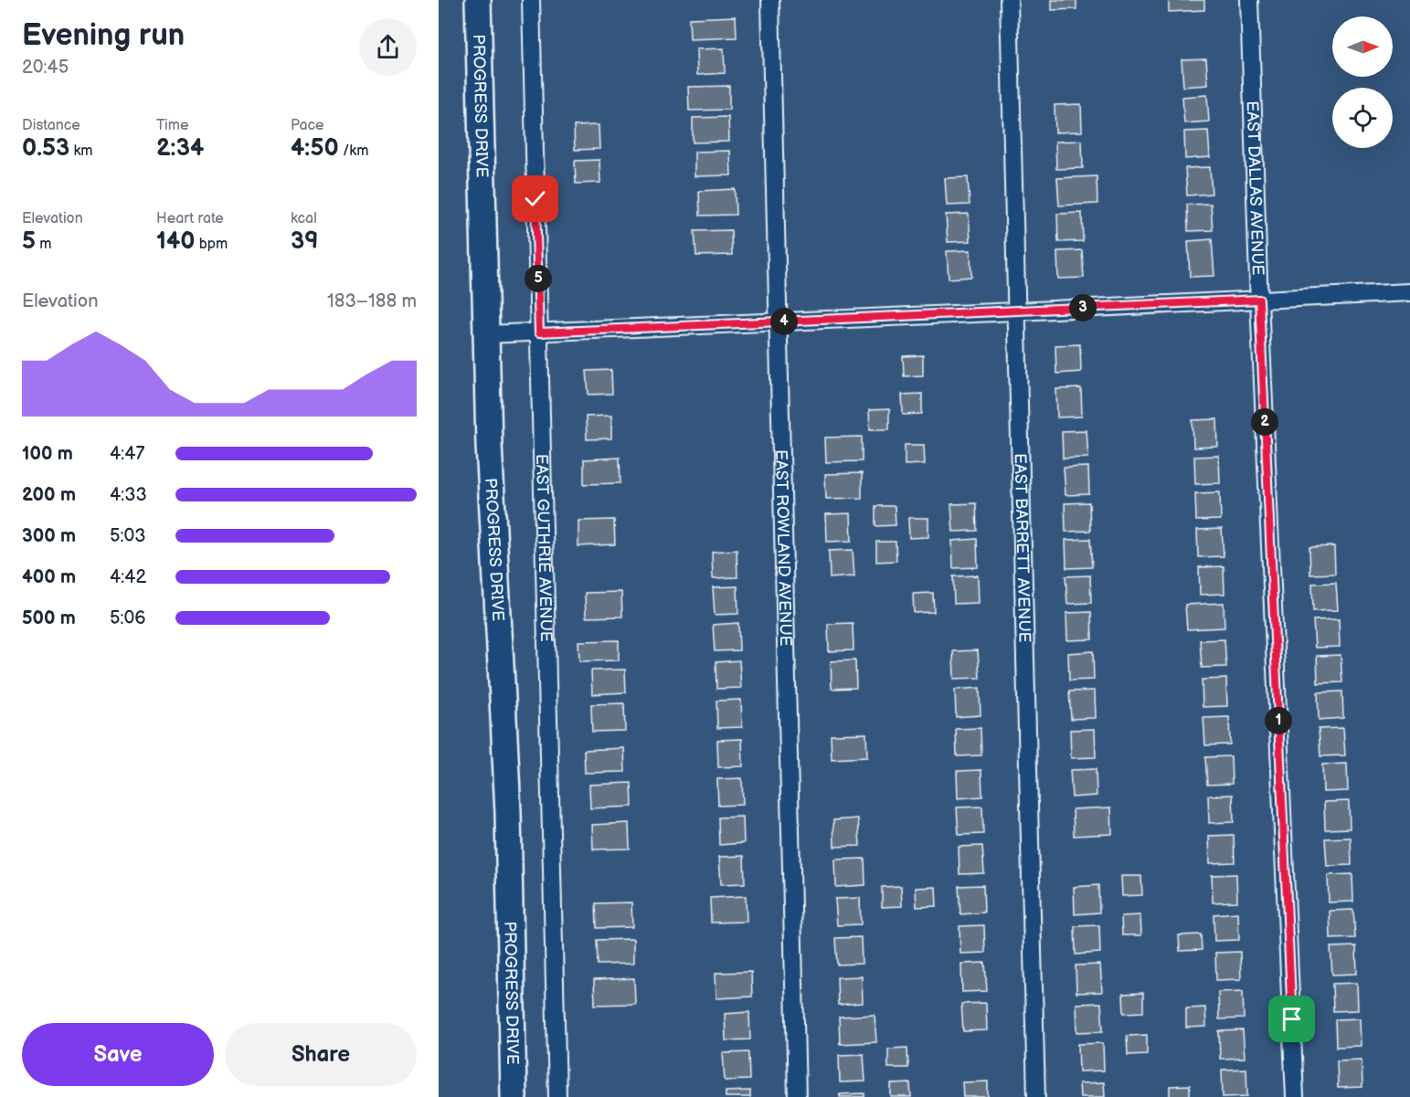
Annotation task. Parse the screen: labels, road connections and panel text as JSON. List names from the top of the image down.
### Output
{
  "streets": {
    "main road": ["PROGRESS DRIVE"],
    "street": [
      "EAST DALLAS AVENUE",
      "EAST GUTHRIE AVENUE",
      "EAST ROWLAND AVENUE",
      "EAST BARRETT AVENUE"
    ]
  },
  "north": "right",
  "page": {
    "heading": ["Evening run", "20:45"],
    "stats": [
      ["Distance", "0.53 km"],
      ["Time", "2:34"],
      ["Pace", "4:50 /km"],
      ["Elevation", "5 m"],
      ["Heart rate", "140 bpm"],
      ["kcal", "39"]
    ],
    "pins": [
      "5",
      "3",
      "4",
      "2",
      "1"
    ],
    "chart": ["Elevation", "183–188 m"],
    "list": [
      {
        "name": "100 m",
        "note": "4:47"
      },
      {
        "name": "200 m",
        "note": "4:33"
      },
      {
        "name": "300 m",
        "note": "5:03"
      },
      {
        "name": "400 m",
        "note": "4:42"
      },
      {
        "name": "500 m",
        "note": "5:06"
      }
    ],
    "buttons": ["Save", "Share"]
  }
}
